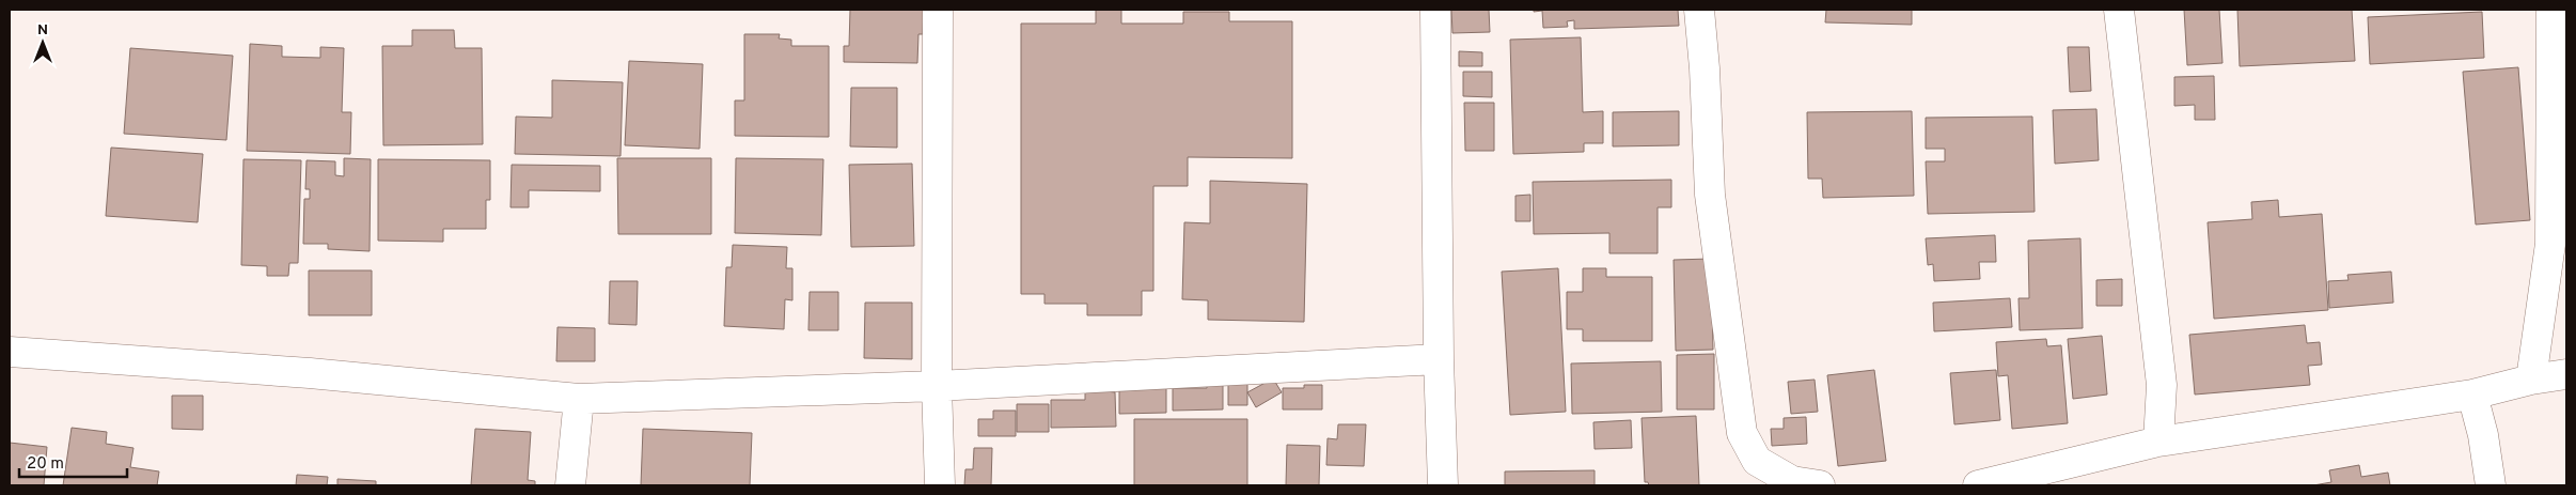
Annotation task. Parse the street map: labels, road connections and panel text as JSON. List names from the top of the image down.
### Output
{
  "scale_bar": "20 m",
  "north": "top"
}
